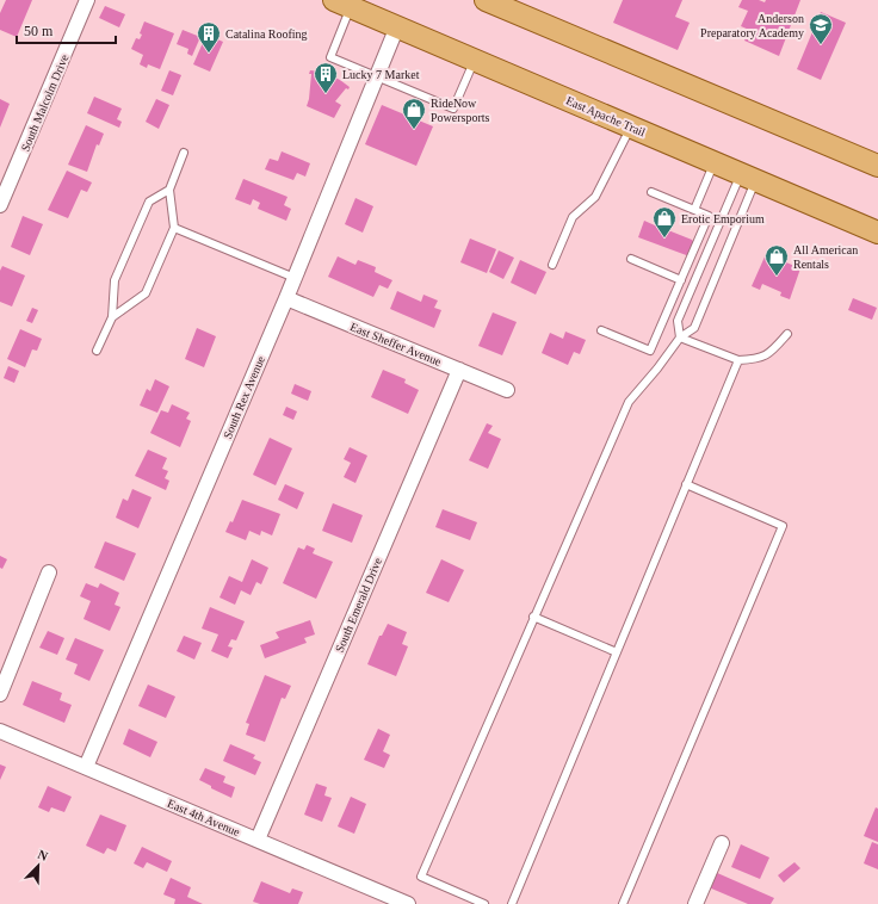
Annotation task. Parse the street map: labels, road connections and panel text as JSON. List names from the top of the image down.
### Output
{
  "streets": {
    "main road": ["East Apache Trail"],
    "street": [
      "South Malcolm Drive",
      "East Sheffer Avenue",
      "South Rex Avenue",
      "South Emerald Drive",
      "East 4th Avenue"
    ]
  },
  "crossings": [
    ["East Apache Trail", "South Rex Avenue"],
    ["East Sheffer Avenue", "South Rex Avenue"],
    ["East Sheffer Avenue", "South Emerald Drive"],
    ["South Rex Avenue", "East 4th Avenue"],
    ["South Emerald Drive", "East 4th Avenue"]
  ],
  "places": {
    "school or university": ["Anderson Preparatory Academy"],
    "building": ["Catalina Roofing", "Lucky 7 Market"],
    "shop": ["RideNow Powersports", "Erotic Emporium", "All American Rentals"]
  },
  "scale_bar": "50 m",
  "north": "top right"
}
